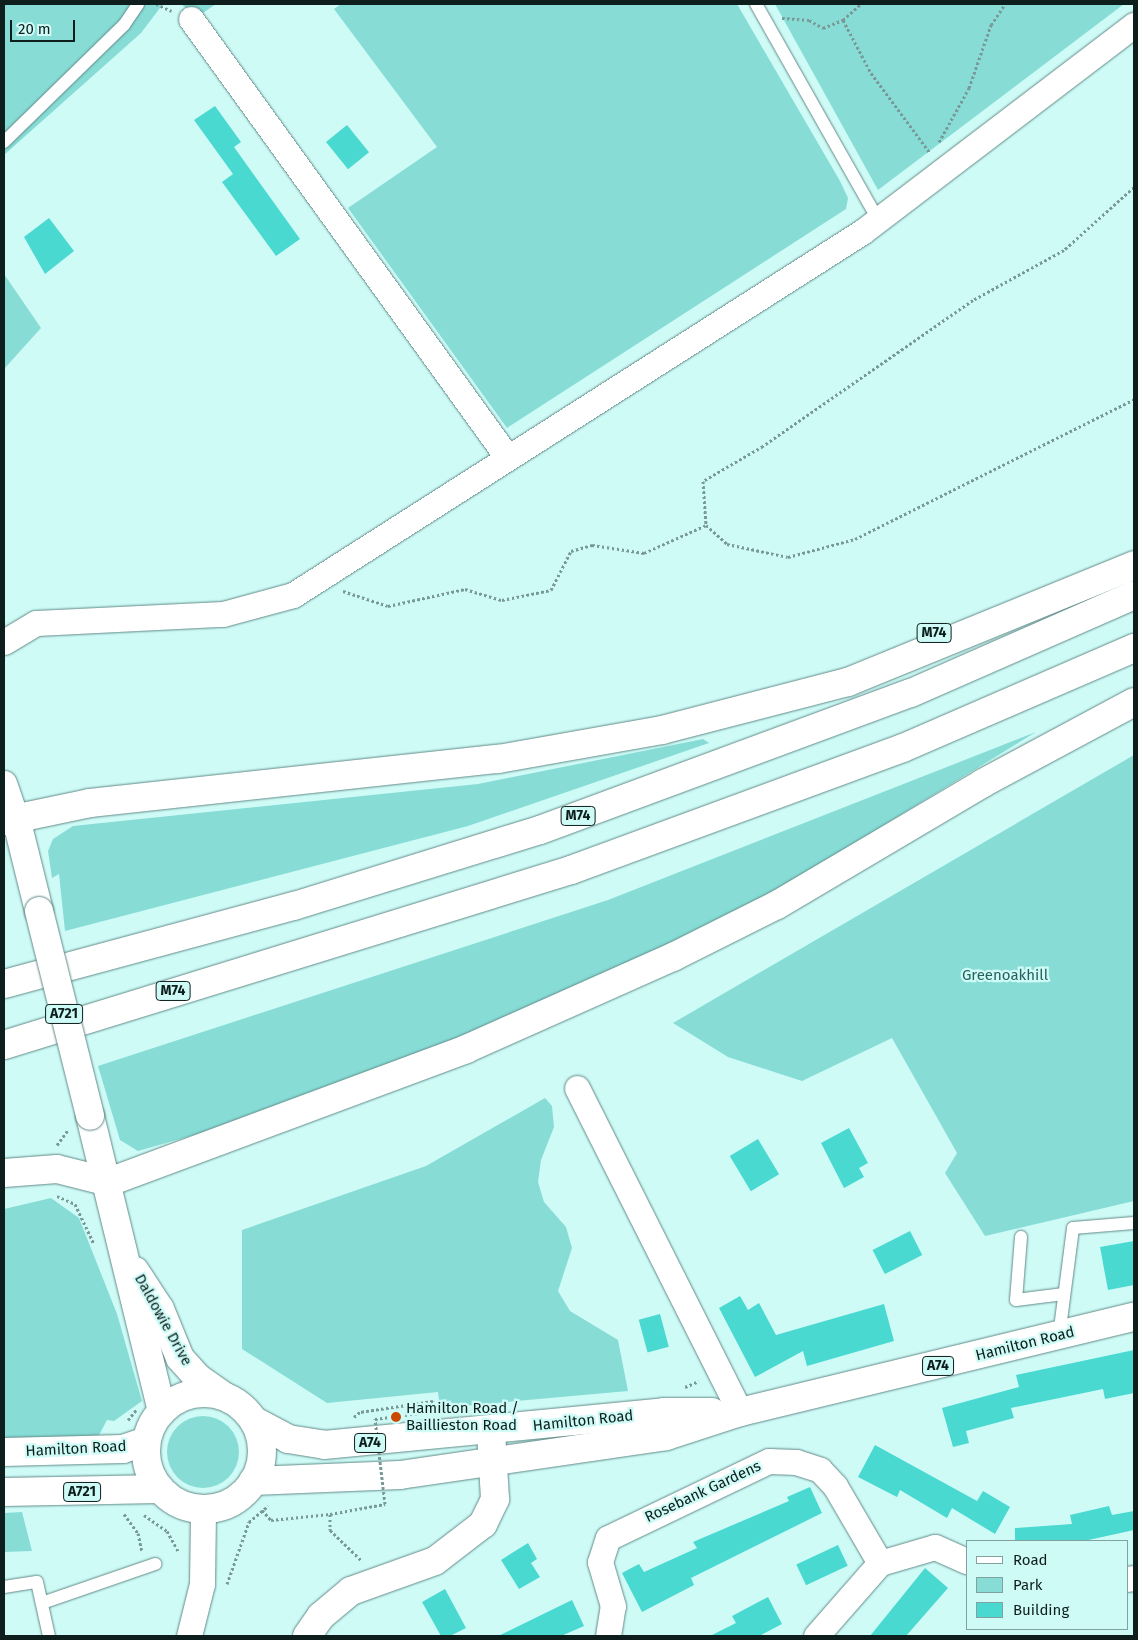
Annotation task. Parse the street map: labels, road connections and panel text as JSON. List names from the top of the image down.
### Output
{
  "streets": {
    "main road": [
      "M74",
      "A721",
      "Daldowie Drive",
      "Hamilton Road",
      "A74"
    ],
    "street": ["Rosebank Gardens"]
  },
  "crossings": [
    ["M74", "A721"],
    ["A721", "Daldowie Drive"],
    ["A721", "Hamilton Road"],
    ["Daldowie Drive", "Hamilton Road"]
  ],
  "parks": ["Greenoakhill"],
  "places": ["Hamilton Road / Baillieston Road"],
  "legend": ["Road", "Park", "Building"],
  "scale_bar": "20 m"
}
